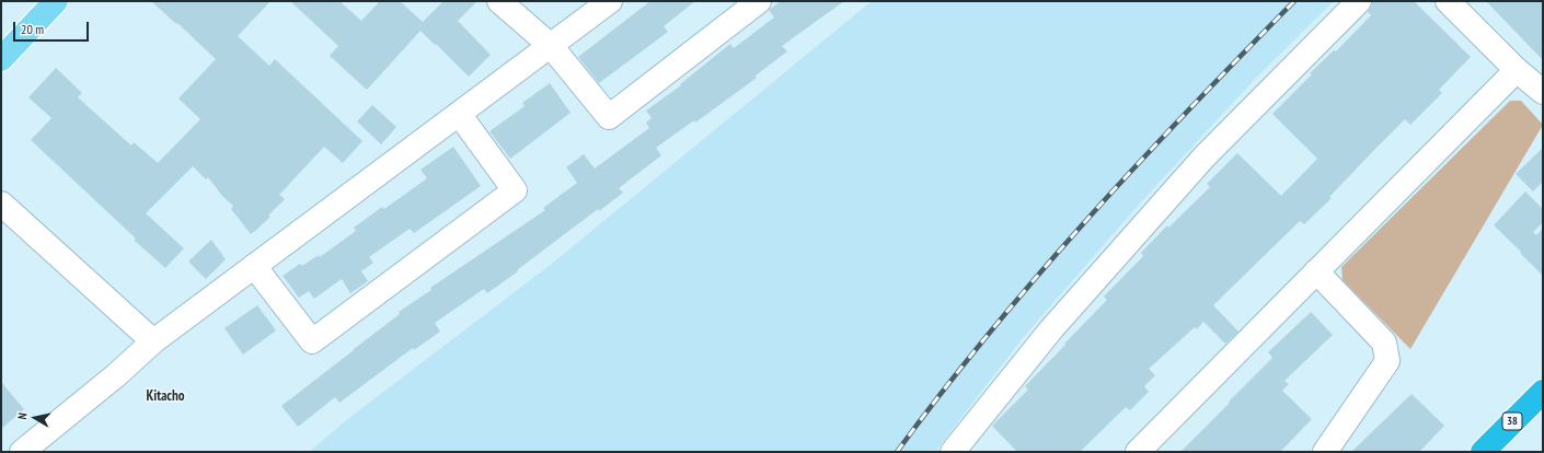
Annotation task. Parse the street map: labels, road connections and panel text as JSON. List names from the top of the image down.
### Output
{
  "streets": {
    "highway": ["38"]
  },
  "districts": ["Kitacho"],
  "scale_bar": "20 m",
  "north": "left"
}
